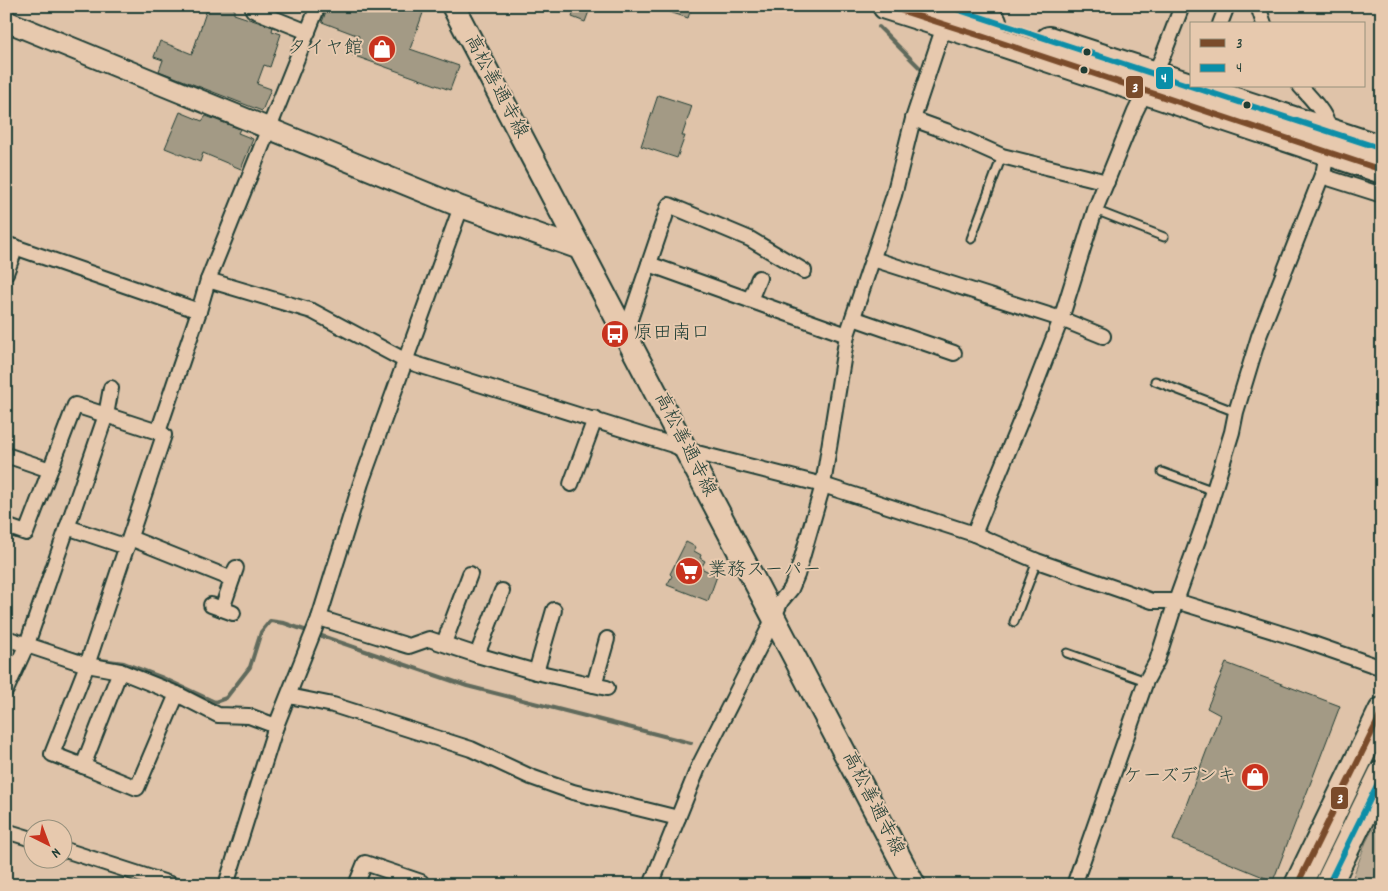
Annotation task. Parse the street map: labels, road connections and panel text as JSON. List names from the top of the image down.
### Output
{
  "streets": {
    "main road": ["高松善通寺線"]
  },
  "places": {
    "shop": ["タイヤ館", "ケーズデンキ"],
    "bus stop": ["原田南口"],
    "supermarket": ["業務スーパー"]
  },
  "lines": ["transit line 3", "transit line 4"],
  "legend": ["3", "4"],
  "north": "bottom right"
}
